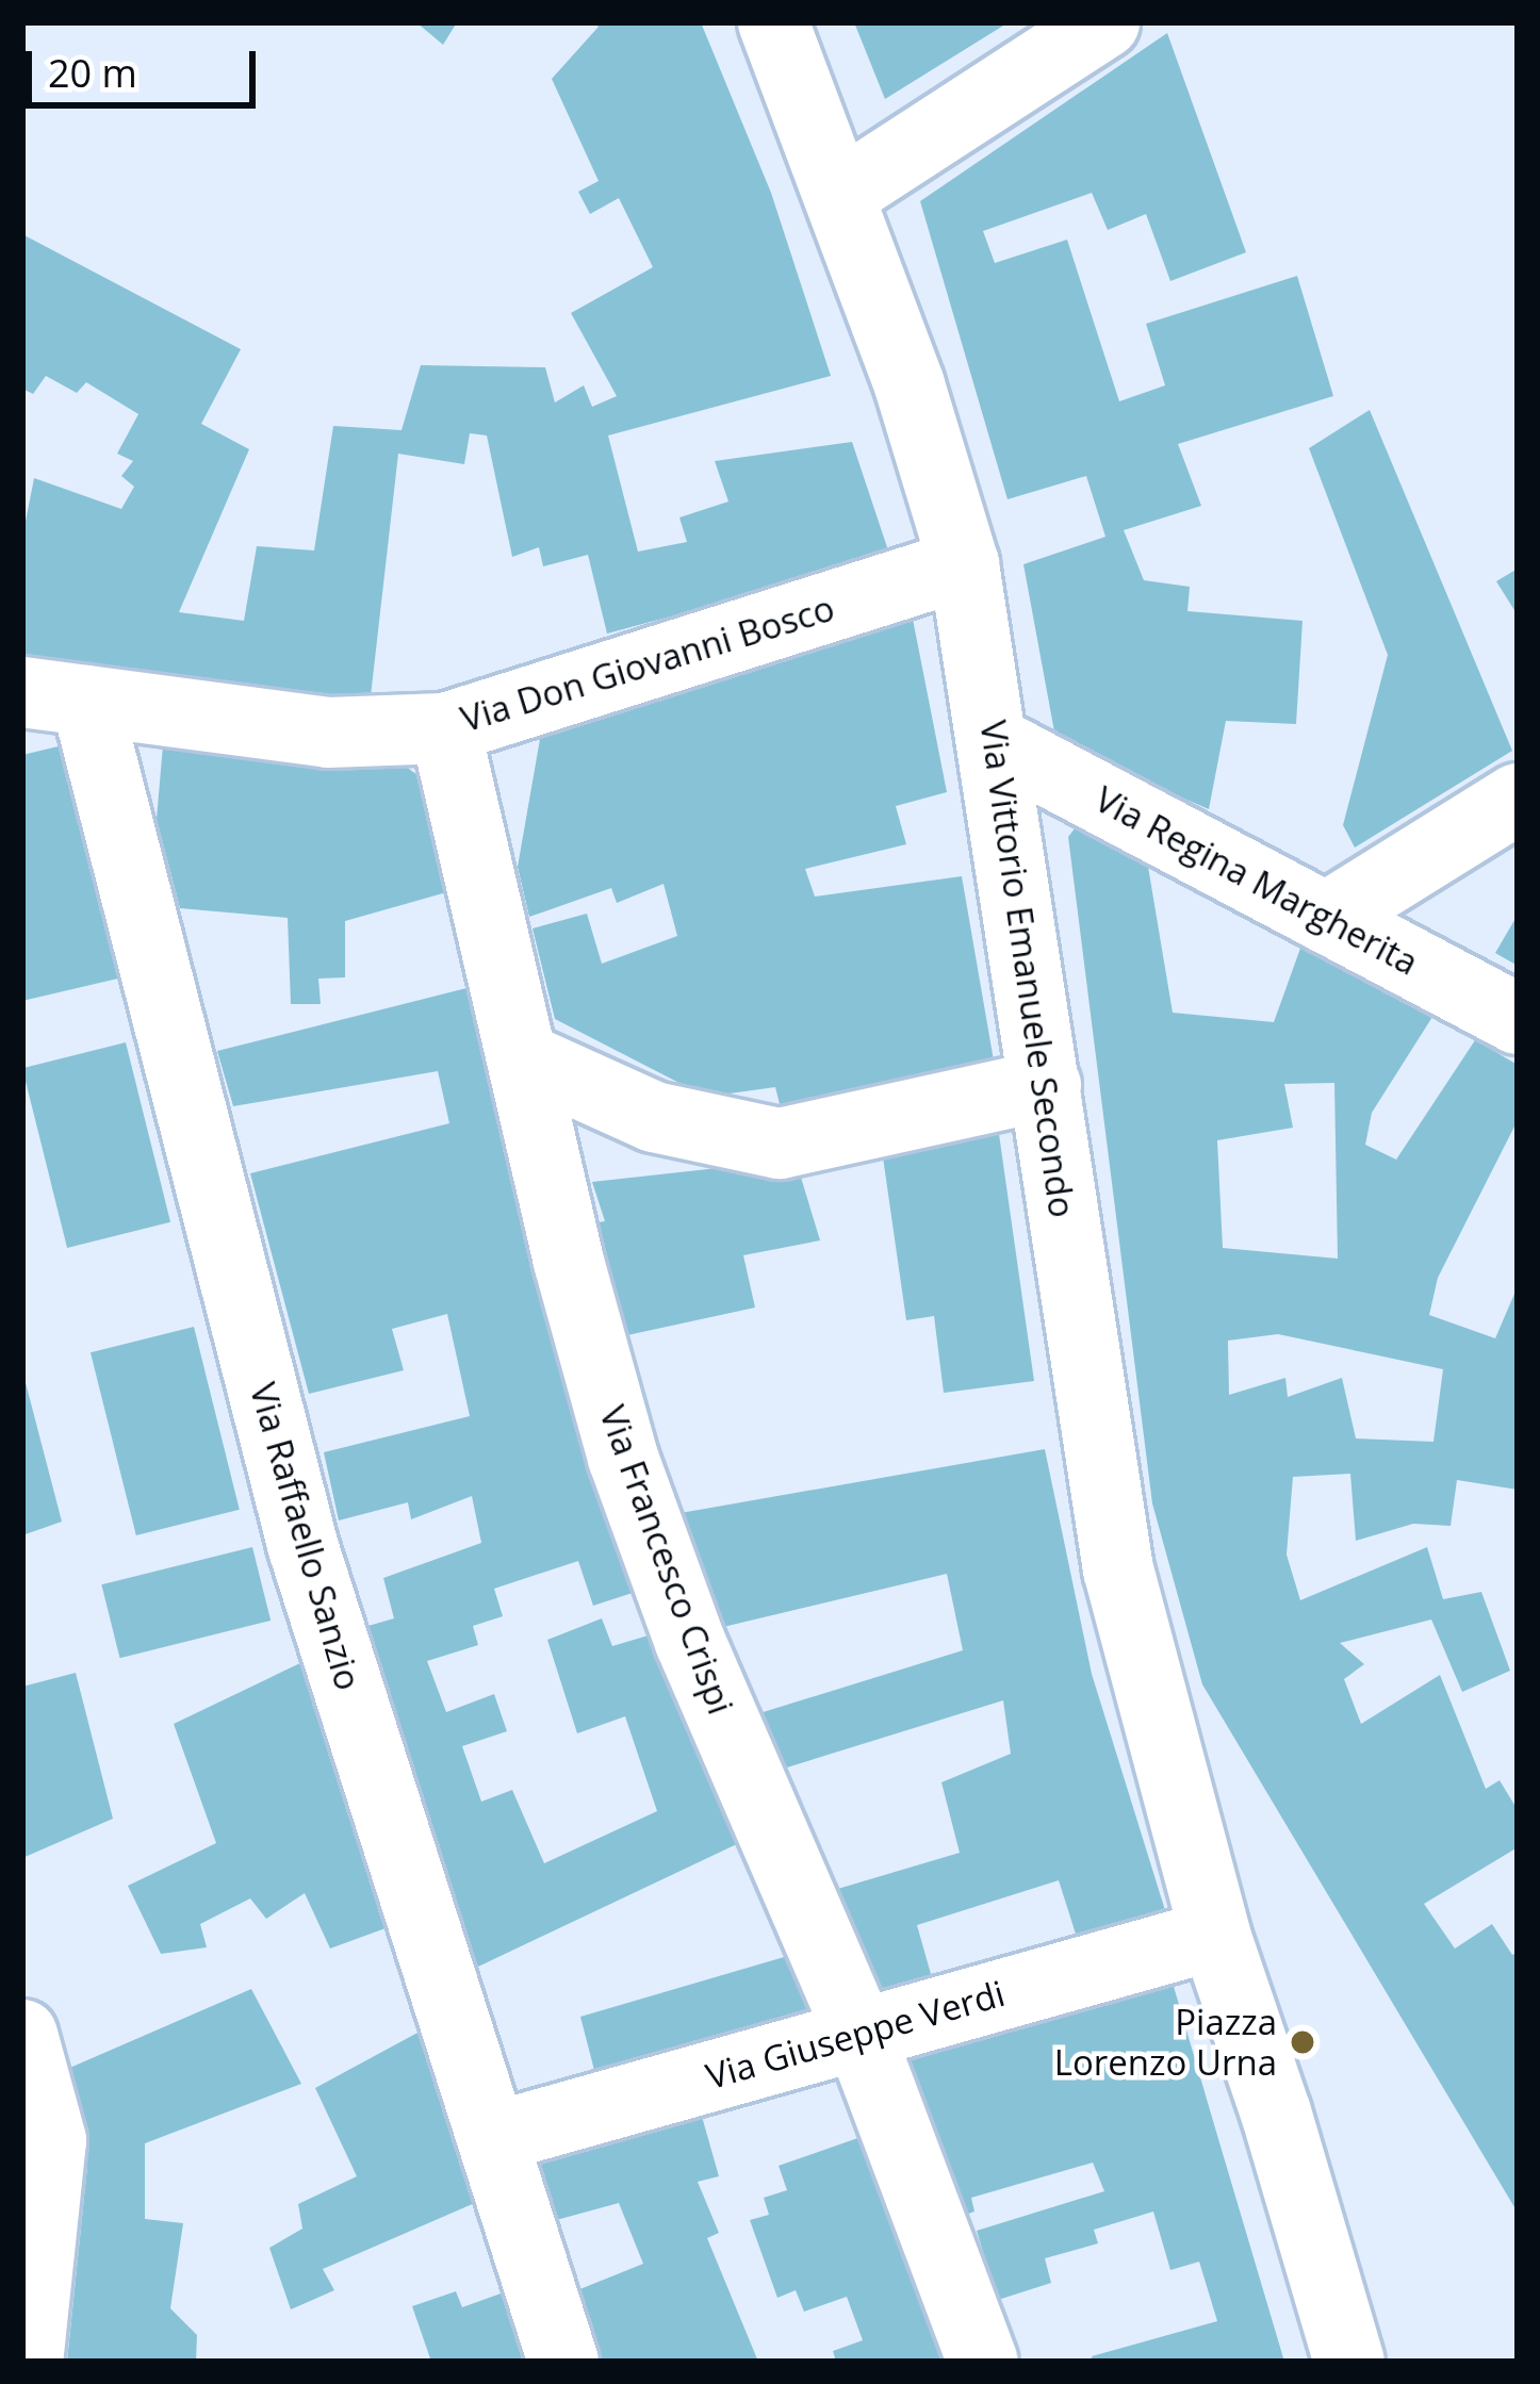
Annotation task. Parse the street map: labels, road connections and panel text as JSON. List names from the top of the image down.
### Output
{
  "streets": {
    "street": [
      "Via Don Giovanni Bosco",
      "Via Regina Margherita",
      "Via Vittorio Emanuele Secondo",
      "Via Raffaello Sanzio",
      "Via Francesco Crispi",
      "Via Giuseppe Verdi"
    ]
  },
  "crossings": [
    ["Via Don Giovanni Bosco", "Via Vittorio Emanuele Secondo"],
    ["Via Don Giovanni Bosco", "Via Raffaello Sanzio"],
    ["Via Don Giovanni Bosco", "Via Francesco Crispi"],
    ["Via Regina Margherita", "Via Vittorio Emanuele Secondo"],
    ["Via Vittorio Emanuele Secondo", "Via Giuseppe Verdi"],
    ["Via Raffaello Sanzio", "Via Giuseppe Verdi"],
    ["Via Francesco Crispi", "Via Giuseppe Verdi"]
  ],
  "places": ["Piazza Lorenzo Urna"],
  "scale_bar": "20 m"
}
